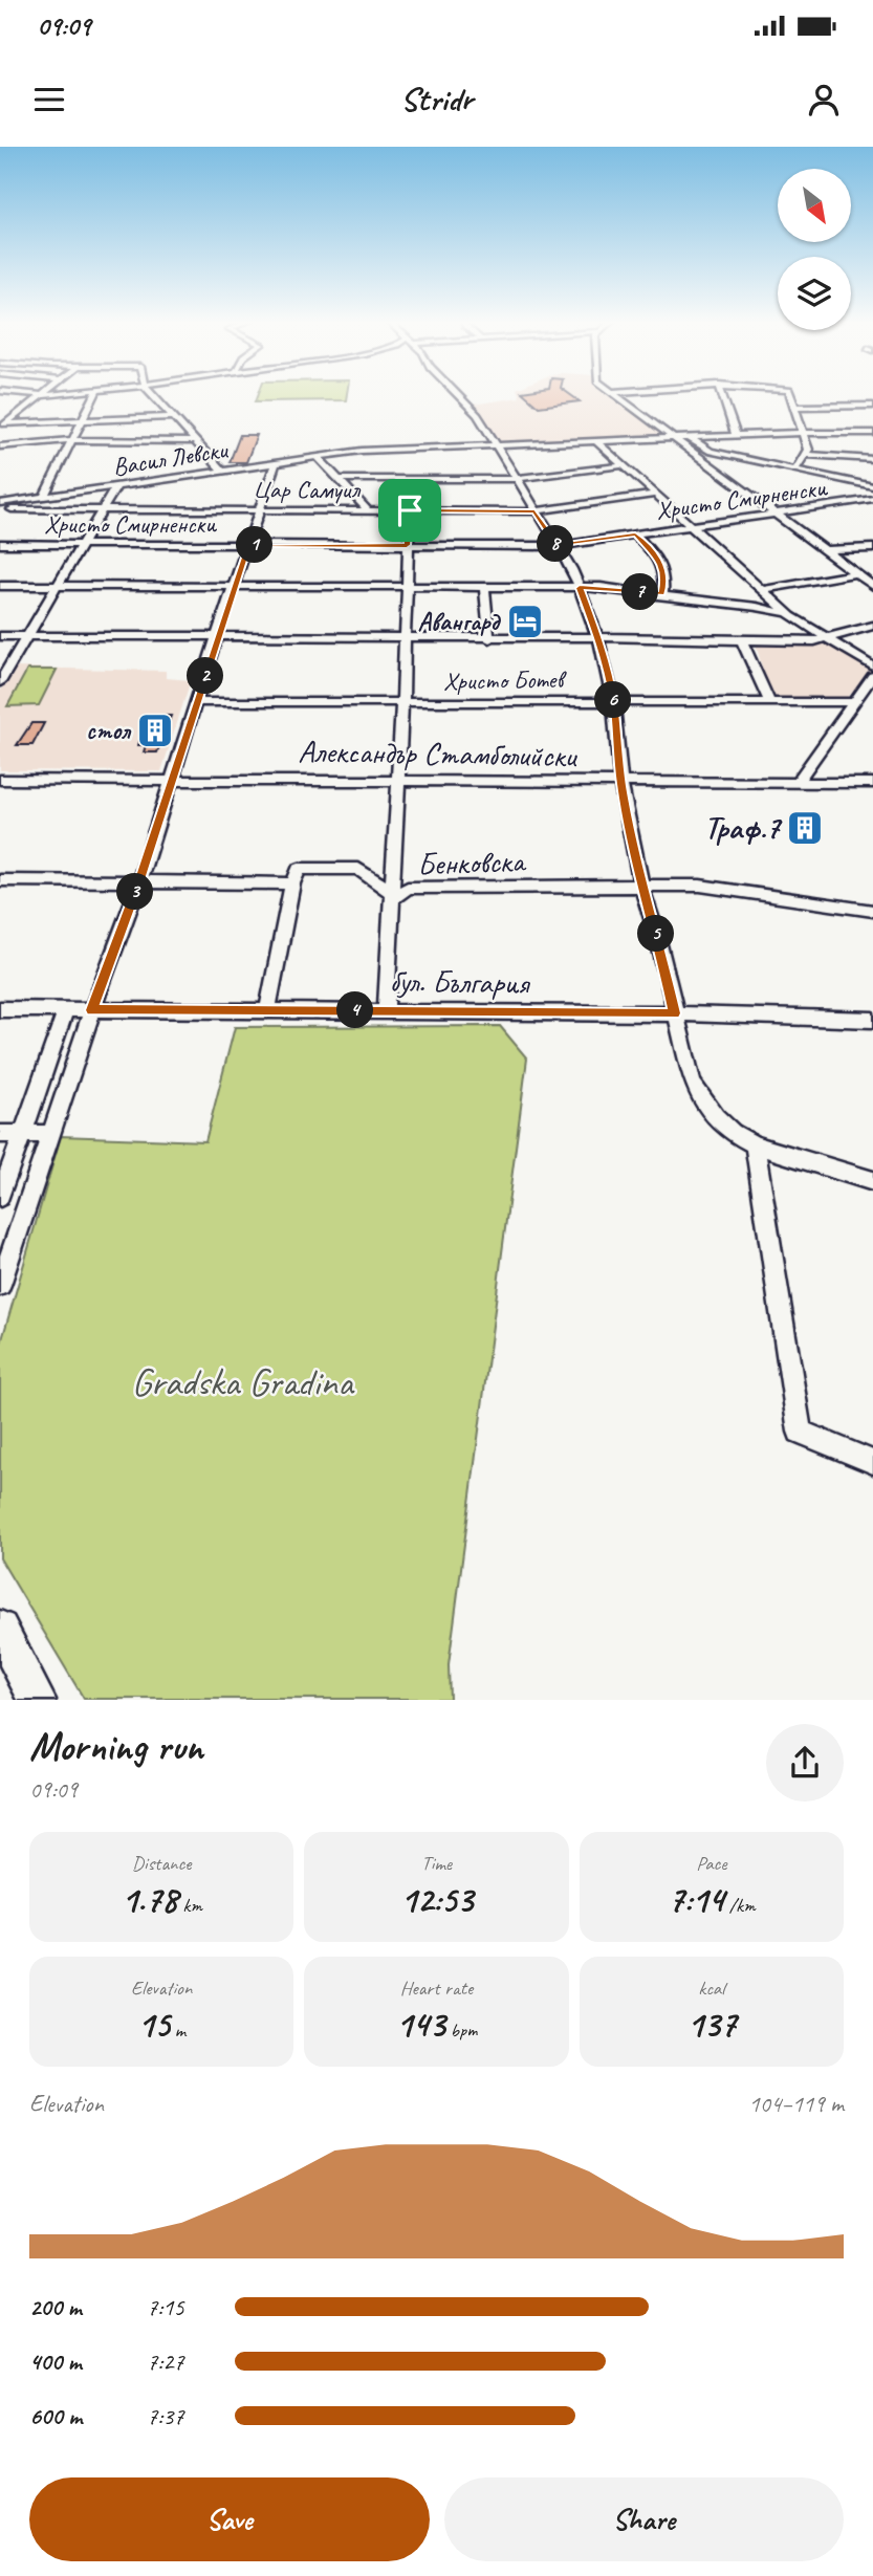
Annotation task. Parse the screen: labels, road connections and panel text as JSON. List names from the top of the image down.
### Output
{
  "streets": {
    "street": [
      "Васил Левски",
      "Цар Самуил",
      "Христо Смирненски",
      "Христо Ботев",
      "Александър Стамболийски",
      "Бенковска",
      "бул. България"
    ]
  },
  "parks": ["Gradska Gradina"],
  "places": {
    "hotel": ["Авангард"],
    "building": ["стол", "Траф.7"]
  },
  "north": "bottom right",
  "page": {
    "status": "09:09",
    "header": "Stridr",
    "pins": [
      "8",
      "1",
      "7",
      "2",
      "6",
      "3",
      "5",
      "4"
    ],
    "heading": ["Morning run", "09:09"],
    "stats": [
      ["Distance", "1.78 km"],
      ["Time", "12:53"],
      ["Pace", "7:14 /km"],
      ["Elevation", "15 m"],
      ["Heart rate", "143 bpm"],
      ["kcal", "137"]
    ],
    "chart": ["Elevation", "104–119 m"],
    "list": [
      {
        "name": "200 m",
        "note": "7:15"
      },
      {
        "name": "400 m",
        "note": "7:27"
      },
      {
        "name": "600 m",
        "note": "7:37"
      }
    ],
    "buttons": ["Save", "Share"]
  }
}
